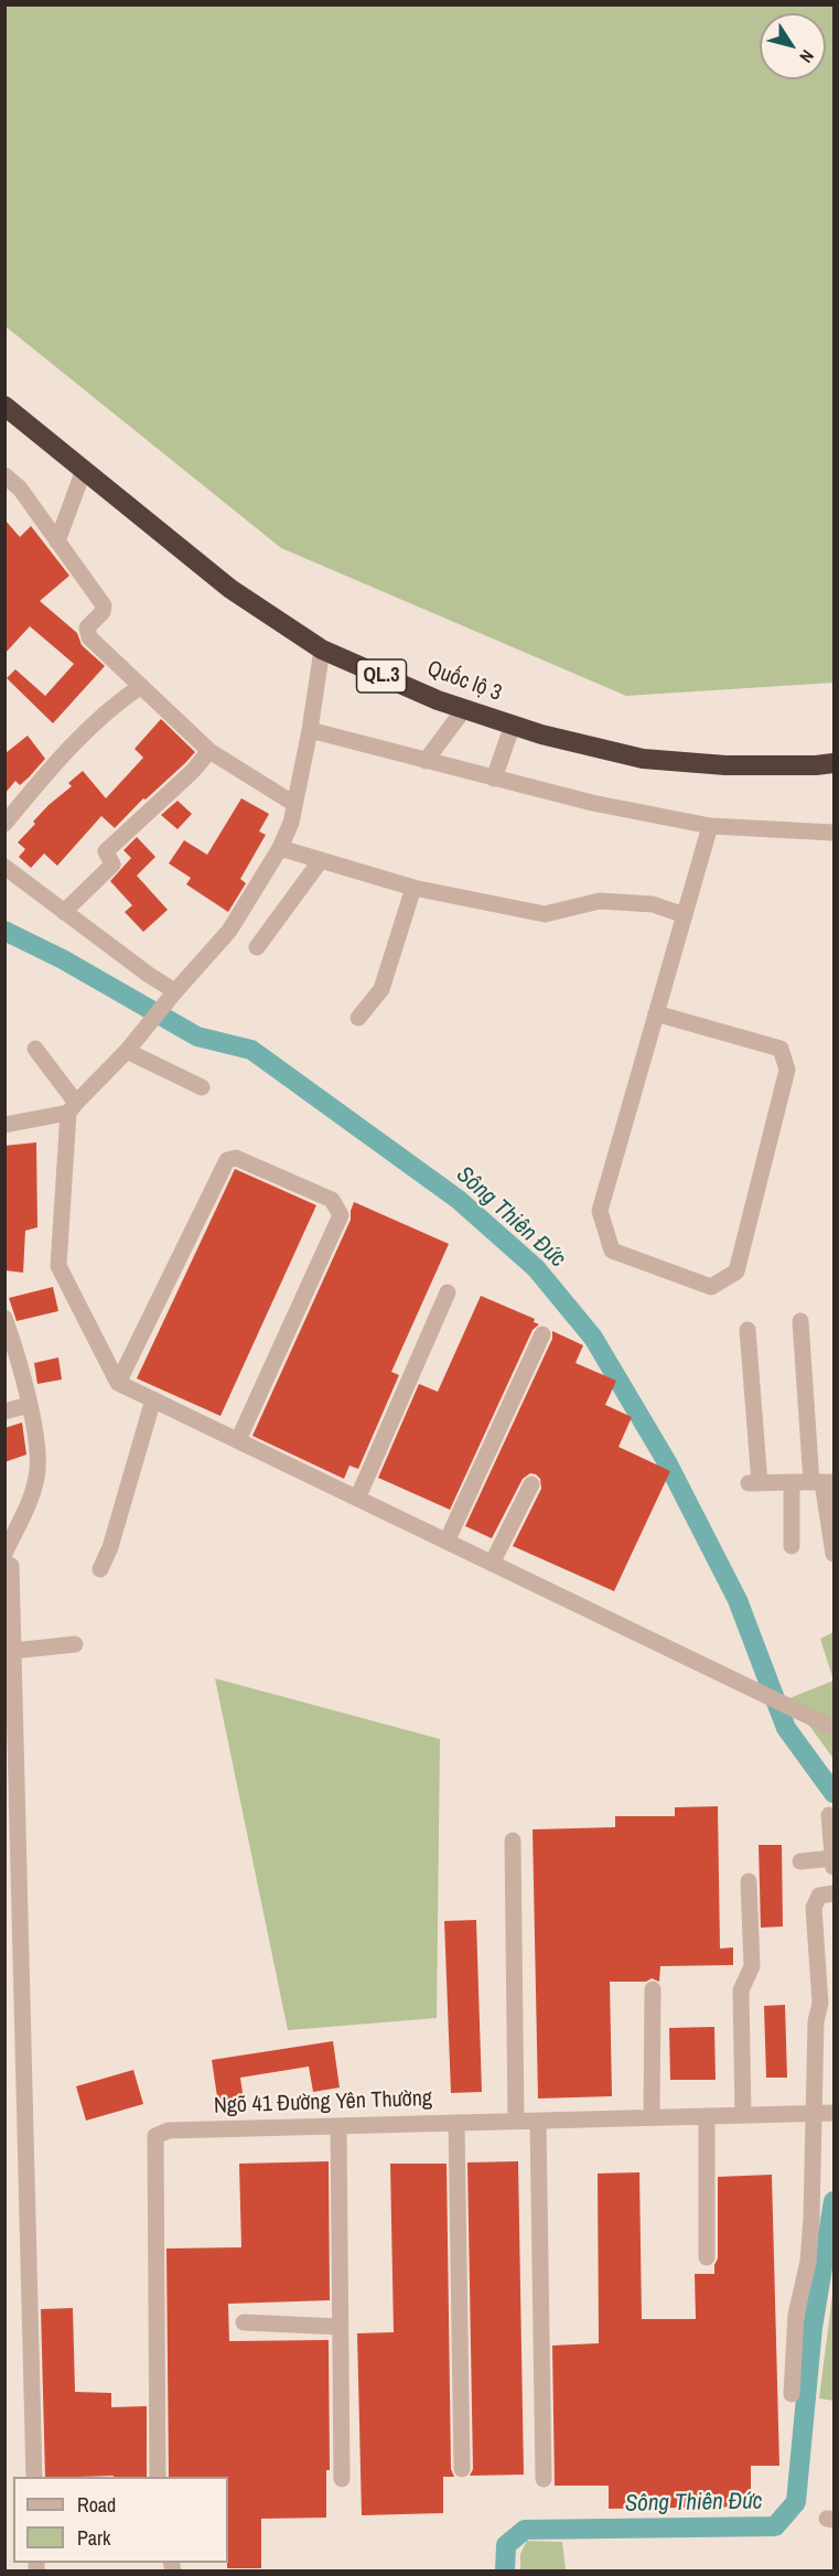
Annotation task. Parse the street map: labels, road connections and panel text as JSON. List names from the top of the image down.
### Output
{
  "streets": {
    "highway": ["QL.3", "Quốc lộ 3"],
    "street": ["Ngõ 41 Đường Yên Thường"]
  },
  "water": ["Sông Thiên Đức"],
  "legend": ["Road", "Park"],
  "north": "bottom right"
}
